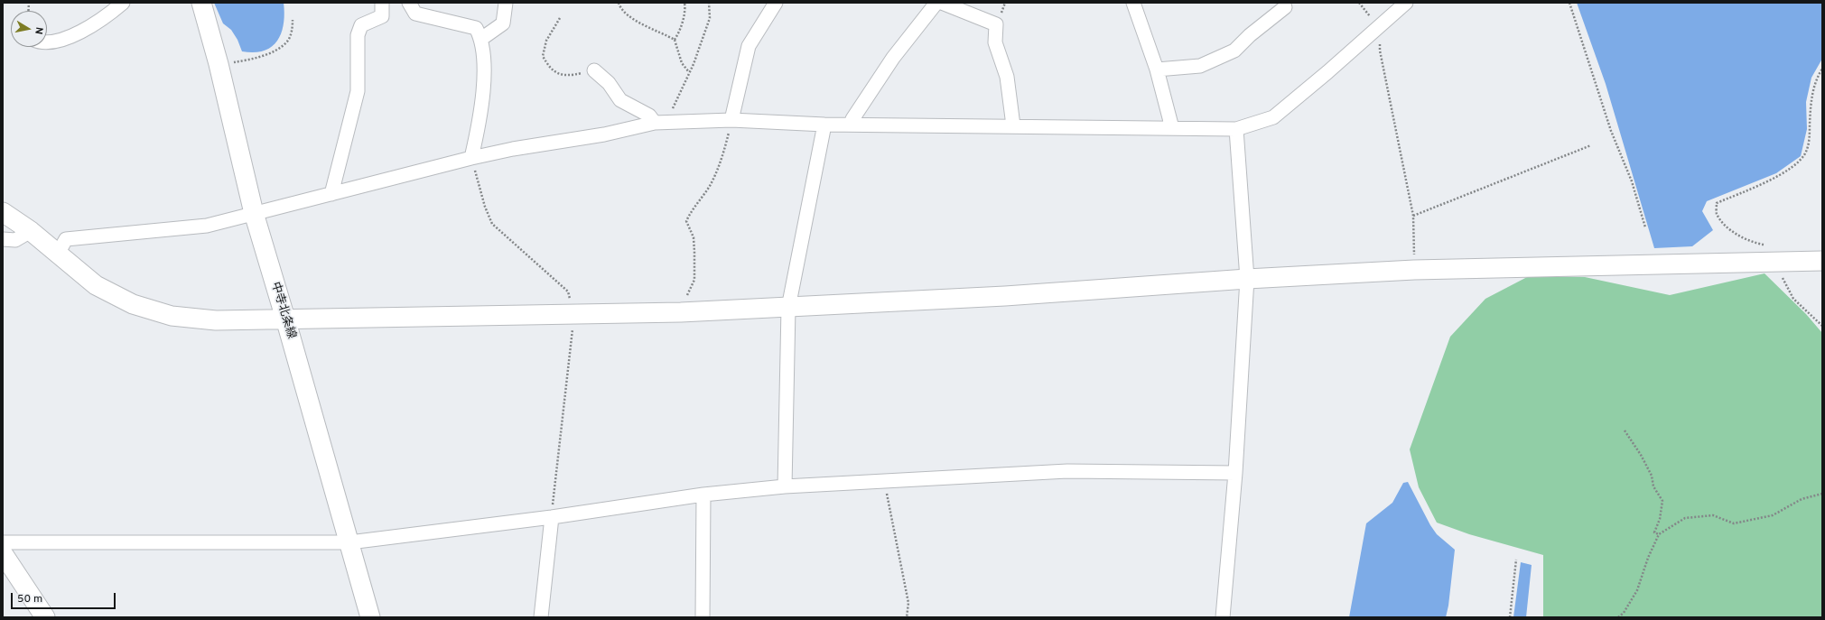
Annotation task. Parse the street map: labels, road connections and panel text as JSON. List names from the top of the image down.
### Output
{
  "streets": {
    "street": ["中寺北条線"]
  },
  "scale_bar": "50 m",
  "north": "right"
}
